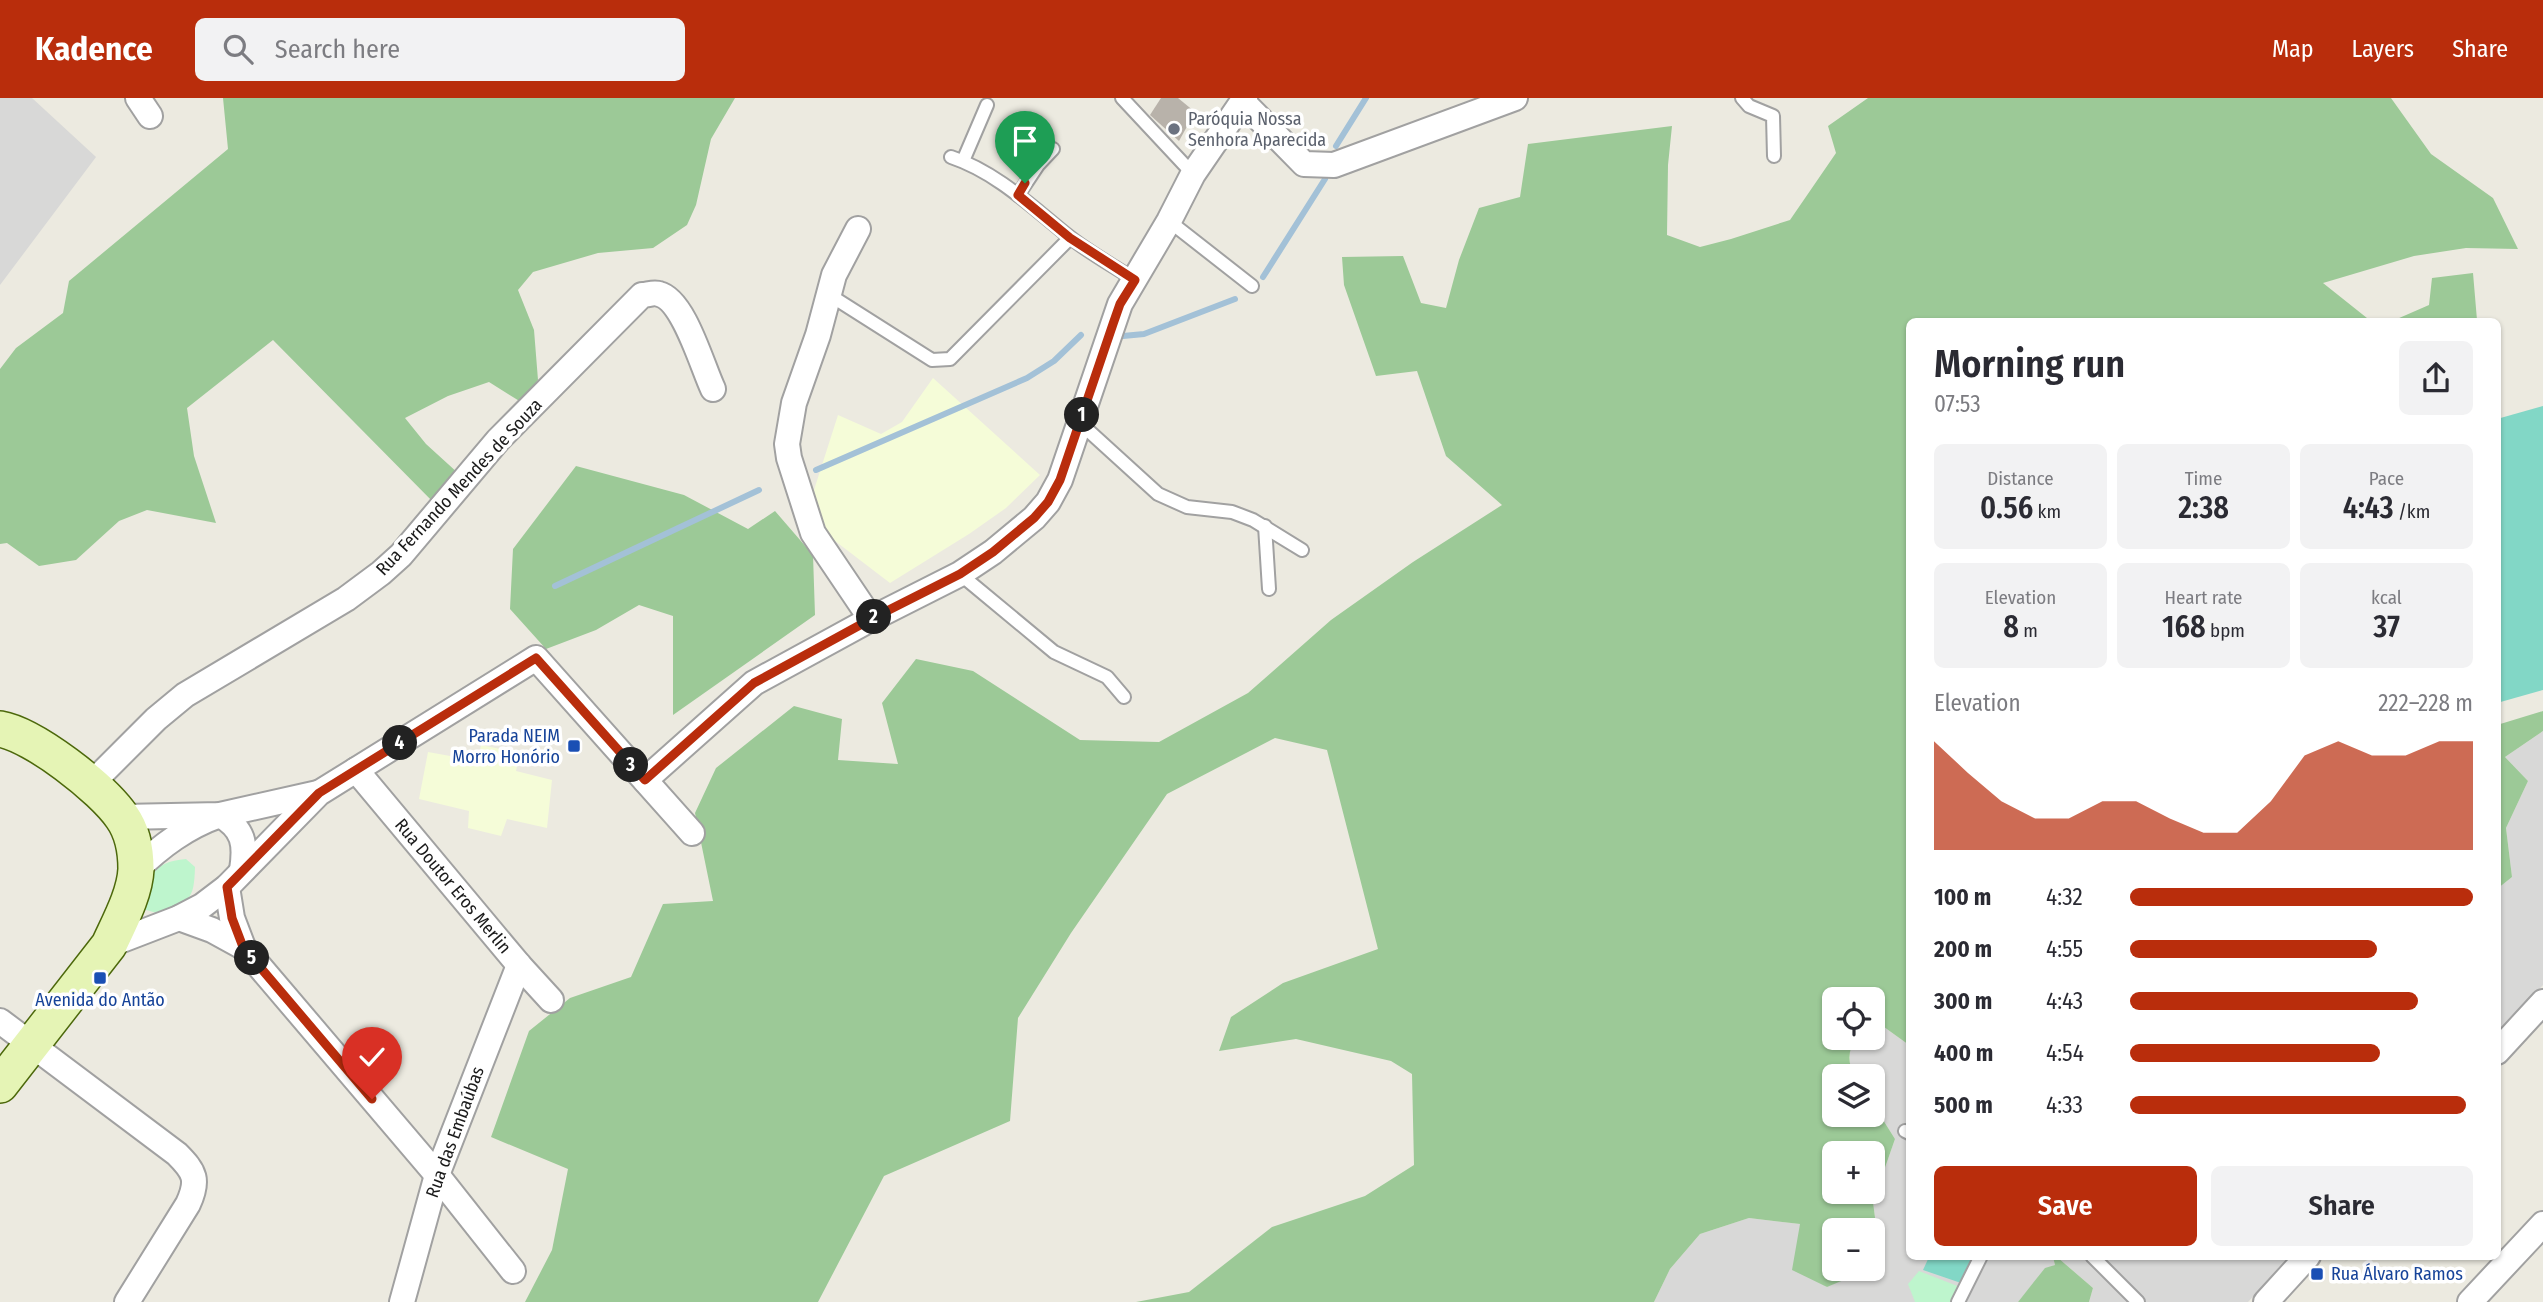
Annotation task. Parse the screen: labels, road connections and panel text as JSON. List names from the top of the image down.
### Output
{
  "streets": {
    "street": ["Rua Fernando Mendes de Souza", "Rua Doutor Eros Merlin", "Rua das Embaúbas"]
  },
  "crossings": [
    ["Rua Doutor Eros Merlin", "Rua das Embaúbas"]
  ],
  "places": {
    "other": ["Paróquia Nossa Senhora Aparecida"],
    "transit": ["Parada NEIM Morro Honório", "Avenida do Antão", "Rua Álvaro Ramos"]
  },
  "page": {
    "header": "Kadence",
    "search": "Search here",
    "nav": ["Map", "Layers", "Share"],
    "heading": ["Morning run", "07:53"],
    "pins": [
      "1",
      "2",
      "4",
      "3",
      "5"
    ],
    "stats": [
      ["Distance", "0.56 km"],
      ["Time", "2:38"],
      ["Pace", "4:43 /km"],
      ["Elevation", "8 m"],
      ["Heart rate", "168 bpm"],
      ["kcal", "37"]
    ],
    "chart": ["Elevation", "222–228 m"],
    "list": [
      {
        "name": "100 m",
        "note": "4:32"
      },
      {
        "name": "200 m",
        "note": "4:55"
      },
      {
        "name": "300 m",
        "note": "4:43"
      },
      {
        "name": "400 m",
        "note": "4:54"
      },
      {
        "name": "500 m",
        "note": "4:33"
      }
    ],
    "map_buttons": ["+", "−"],
    "buttons": ["Save", "Share"]
  }
}
